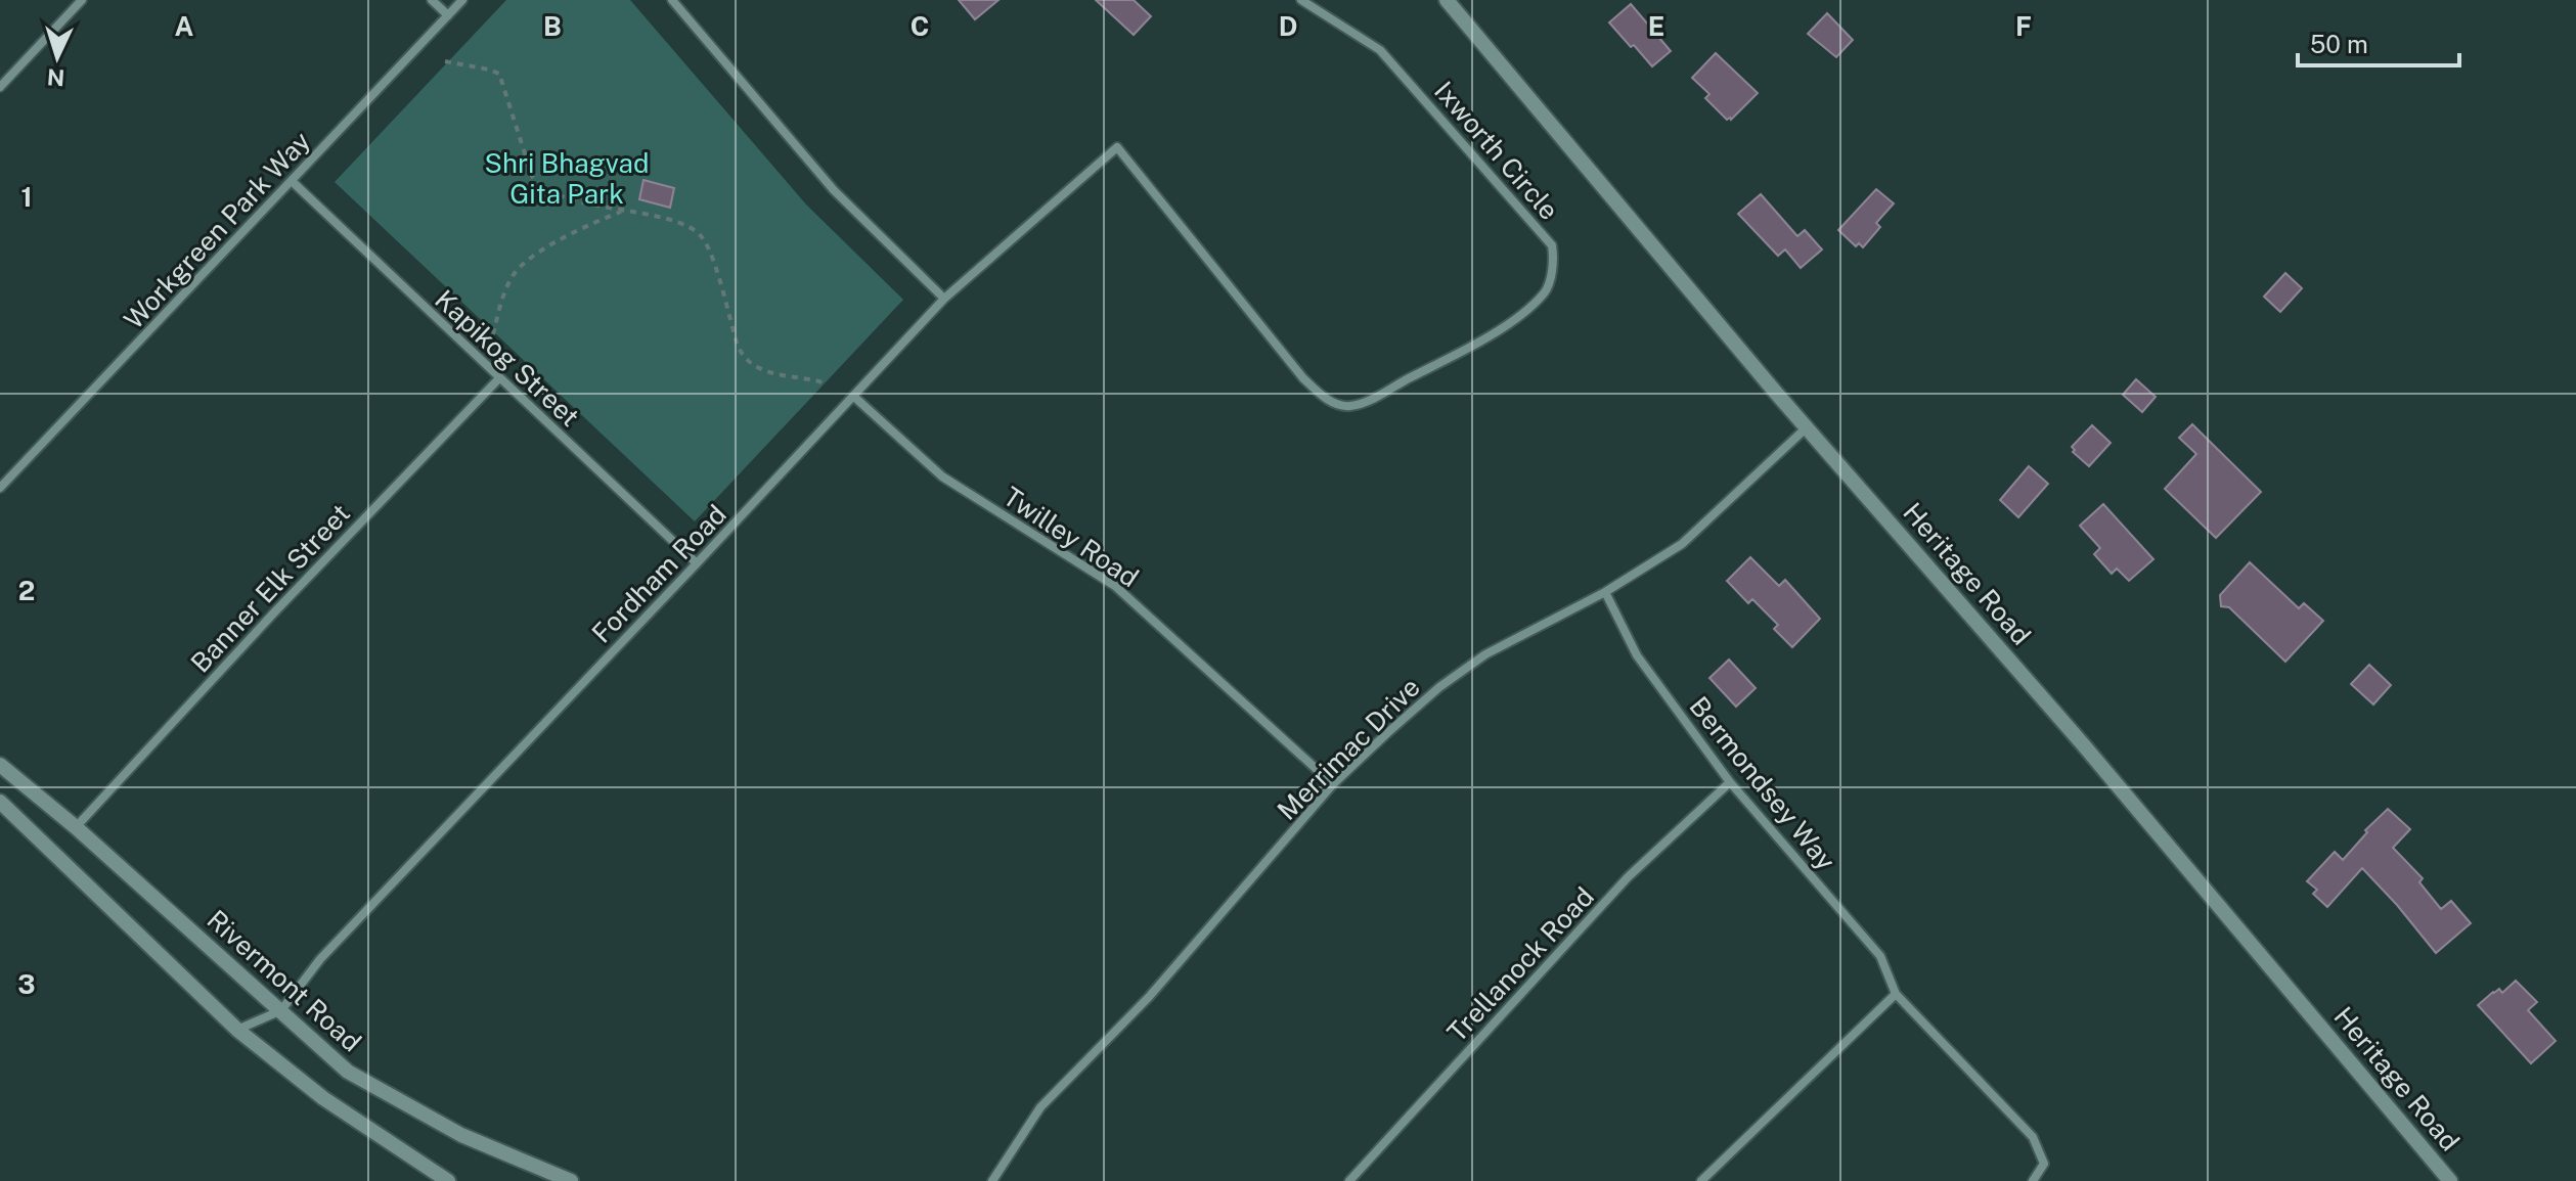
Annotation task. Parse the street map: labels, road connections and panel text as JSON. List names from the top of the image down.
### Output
{
  "streets": {
    "street": [
      "Ixworth Circle",
      "Workgreen Park Way",
      "Kapikog Street",
      "Twilley Road",
      "Fordham Road",
      "Heritage Road",
      "Banner Elk Street",
      "Merrimac Drive",
      "Bermondsey Way",
      "Trellanock Road",
      "Rivermont Road"
    ]
  },
  "crossings": [
    ["Ixworth Circle", "Fordham Road"],
    ["Workgreen Park Way", "Kapikog Street"],
    ["Kapikog Street", "Fordham Road"],
    ["Kapikog Street", "Banner Elk Street"],
    ["Twilley Road", "Fordham Road"],
    ["Twilley Road", "Merrimac Drive"],
    ["Fordham Road", "Rivermont Road"],
    ["Heritage Road", "Merrimac Drive"],
    ["Banner Elk Street", "Rivermont Road"],
    ["Merrimac Drive", "Bermondsey Way"],
    ["Bermondsey Way", "Trellanock Road"]
  ],
  "parks": ["Shri Bhagvad Gita Park"],
  "scale_bar": "50 m",
  "north": "bottom",
  "grid": {
    "columns": [
      "A",
      "B",
      "C",
      "D",
      "E",
      "F"
    ],
    "rows": ["1", "2", "3"]
  }
}
